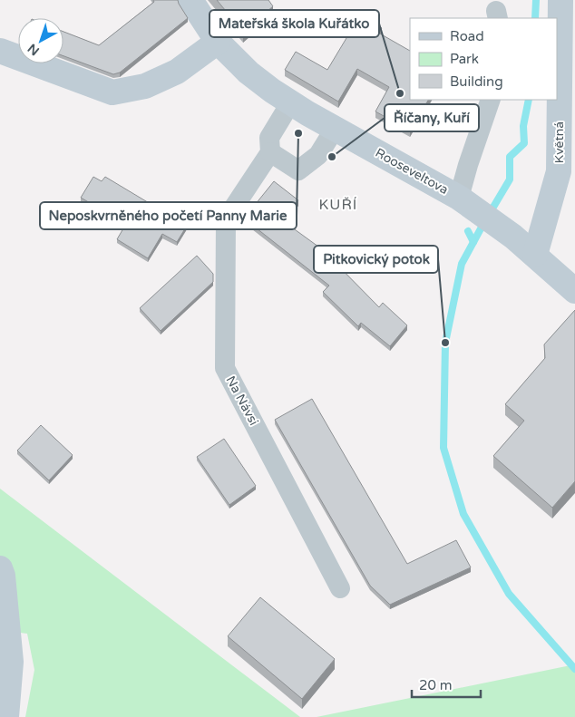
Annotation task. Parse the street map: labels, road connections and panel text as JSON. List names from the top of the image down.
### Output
{
  "streets": {
    "street": ["Květná", "Rooseveltova", "Na Návsi"]
  },
  "crossings": [
    ["Květná", "Rooseveltova"],
    ["Rooseveltova", "Na Návsi"]
  ],
  "districts": ["KUŘÍ"],
  "places": [
    "Mateřská škola Kuřátko",
    "Neposkvrněného početí Panny Marie",
    "Říčany, Kuří",
    "Pitkovický potok"
  ],
  "legend": ["Road", "Park", "Building"],
  "scale_bar": "20 m",
  "north": "bottom left"
}
